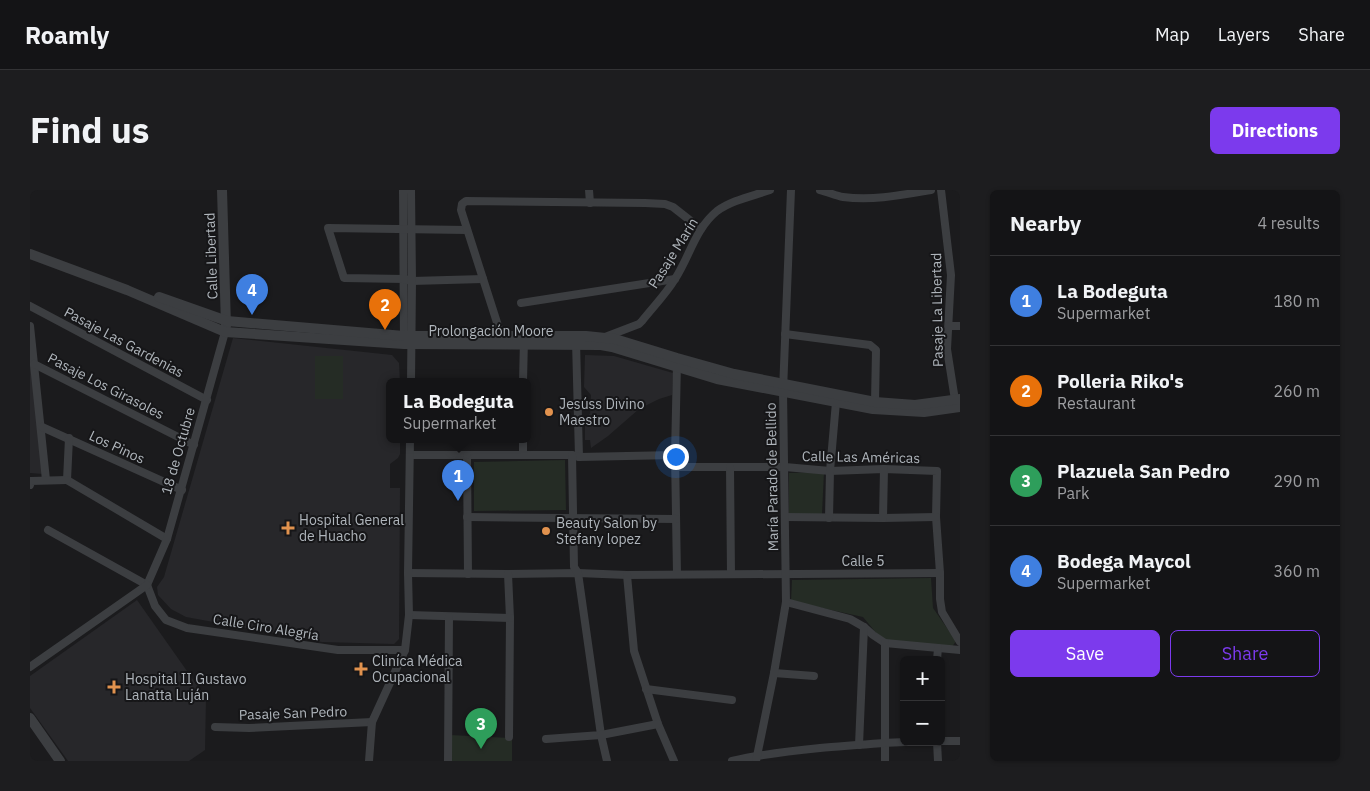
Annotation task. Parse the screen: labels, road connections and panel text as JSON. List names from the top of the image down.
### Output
{
  "streets": {
    "street": [
      "Pasaje Marín",
      "Calle Libertad",
      "Pasaje La Libertad",
      "Prolongación Moore",
      "Pasaje Las Gardenias",
      "Pasaje Los Girasoles",
      "Los Pinos",
      "18 de Octubre",
      "Calle Las Américas",
      "María Parado de Bellido",
      "Calle 5",
      "Calle Ciro Alegría",
      "Pasaje San Pedro"
    ]
  },
  "crossings": [
    ["Pasaje Marín", "Prolongación Moore"],
    ["Calle Libertad", "Prolongación Moore"],
    ["Calle Libertad", "18 de Octubre"],
    ["Pasaje La Libertad", "Prolongación Moore"],
    ["Prolongación Moore", "18 de Octubre"],
    ["Prolongación Moore", "María Parado de Bellido"],
    ["Pasaje Las Gardenias", "18 de Octubre"],
    ["Pasaje Los Girasoles", "18 de Octubre"],
    ["Los Pinos", "18 de Octubre"],
    ["18 de Octubre", "Calle Ciro Alegría"],
    ["Calle Las Américas", "María Parado de Bellido"],
    ["María Parado de Bellido", "Calle 5"]
  ],
  "places": {
    "other": ["Jesúss Divino Maestro", "Beauty Salon by Stefany lopez"],
    "health": ["Hospital General de Huacho", "Cliníca Médica Ocupacional", "Hospital II Gustavo Lanatta Luján"]
  },
  "page": {
    "header": "Roamly",
    "nav": ["Map", "Layers", "Share"],
    "title": "Find us",
    "buttons": [
      "Directions",
      ["Save", "Share"]
    ],
    "heading": ["Nearby", "4 results"],
    "list": [
      {
        "mark": "1",
        "name": "La Bodeguta",
        "note": "Supermarket",
        "value": "180 m"
      },
      {
        "mark": "2",
        "name": "Polleria Riko's",
        "note": "Restaurant",
        "value": "260 m"
      },
      {
        "mark": "3",
        "name": "Plazuela San Pedro",
        "note": "Park",
        "value": "290 m"
      },
      {
        "mark": "4",
        "name": "Bodega Maycol",
        "note": "Supermarket",
        "value": "360 m"
      }
    ],
    "pins": [
      "4",
      "2",
      "1",
      "3"
    ],
    "popup": ["La Bodeguta", "Supermarket"],
    "map_buttons": ["+", "−"]
  }
}
